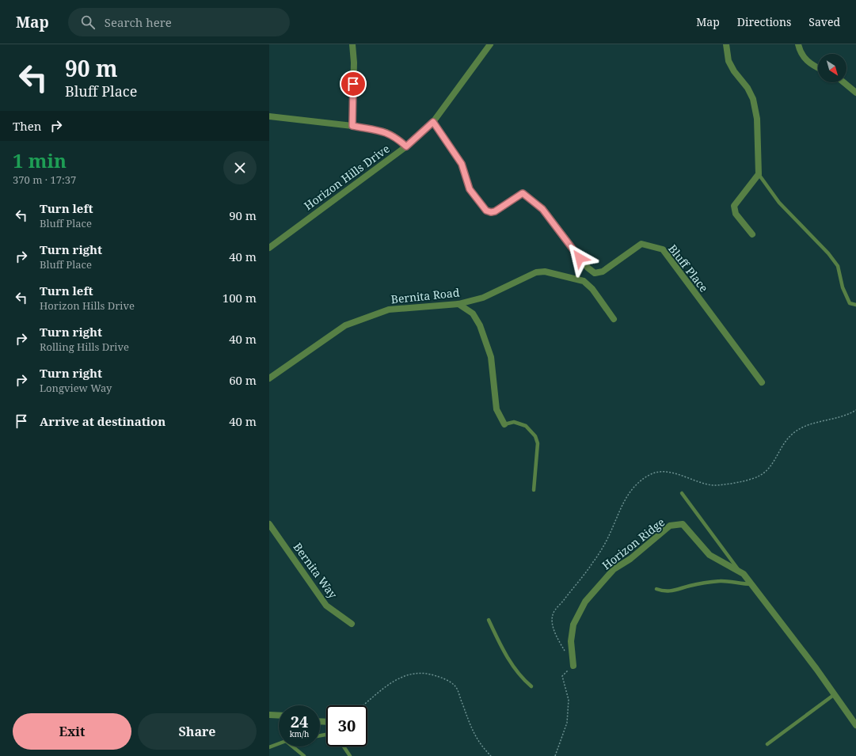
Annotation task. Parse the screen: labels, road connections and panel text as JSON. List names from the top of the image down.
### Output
{
  "streets": {
    "street": [
      "Horizon Hills Drive",
      "Bluff Place",
      "Bernita Road",
      "Horizon Ridge",
      "Bernita Way"
    ]
  },
  "crossings": [
    ["Horizon Hills Drive", "Bluff Place"]
  ],
  "north": "bottom right",
  "page": {
    "header": "Map",
    "search": "Search here",
    "nav": ["Map", "Directions", "Saved"],
    "turn": ["90 m", "Bluff Place"],
    "then": "Then",
    "heading": ["1 min", "370 m · 17:37"],
    "list": [
      {
        "name": "Turn left",
        "note": "Bluff Place",
        "value": "90 m"
      },
      {
        "name": "Turn right",
        "note": "Bluff Place",
        "value": "40 m"
      },
      {
        "name": "Turn left",
        "note": "Horizon Hills Drive",
        "value": "100 m"
      },
      {
        "name": "Turn right",
        "note": "Rolling Hills Drive",
        "value": "40 m"
      },
      {
        "name": "Turn right",
        "note": "Longview Way",
        "value": "60 m"
      },
      {
        "name": "Arrive at destination",
        "value": "40 m"
      }
    ],
    "speed": "24 km/h",
    "limit": "30",
    "buttons": ["Exit", "Share"]
  }
}
